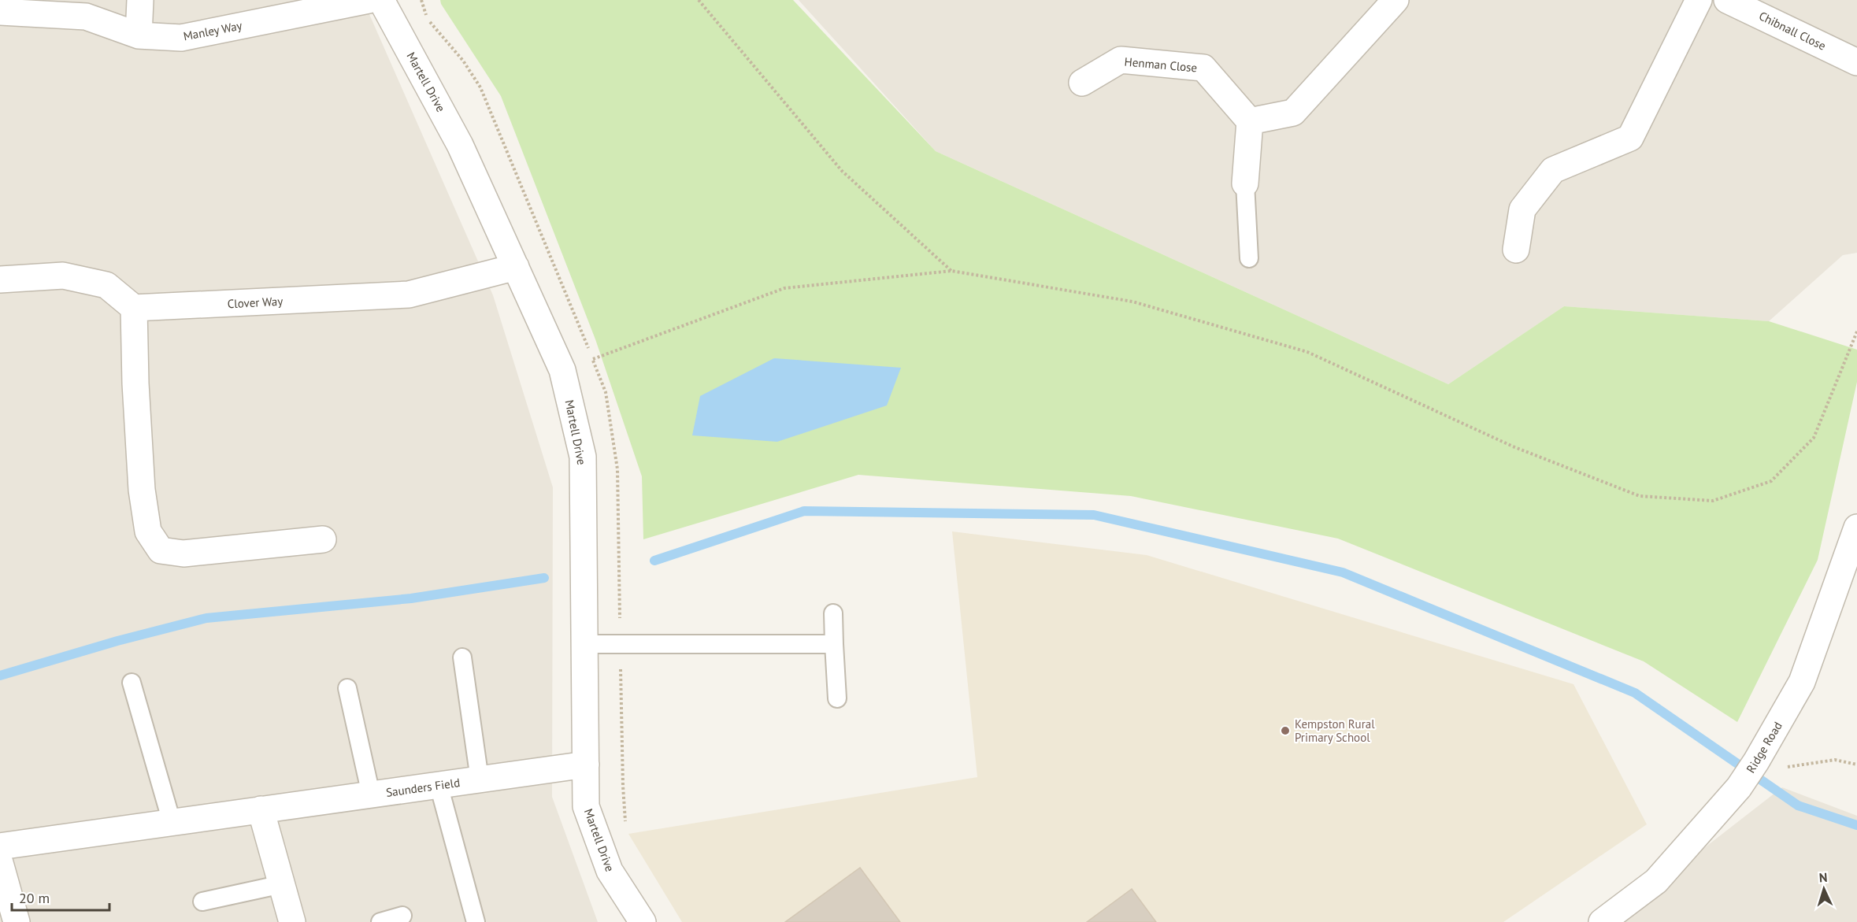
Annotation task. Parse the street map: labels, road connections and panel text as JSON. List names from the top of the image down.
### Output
{
  "streets": {
    "street": [
      "Manley Way",
      "Chibnall Close",
      "Henman Close",
      "Martell Drive",
      "Clover Way",
      "Ridge Road",
      "Saunders Field"
    ]
  },
  "crossings": [
    ["Martell Drive", "Clover Way"],
    ["Martell Drive", "Saunders Field"]
  ],
  "places": ["Kempston Rural Primary School"],
  "scale_bar": "20 m",
  "north": "top"
}
